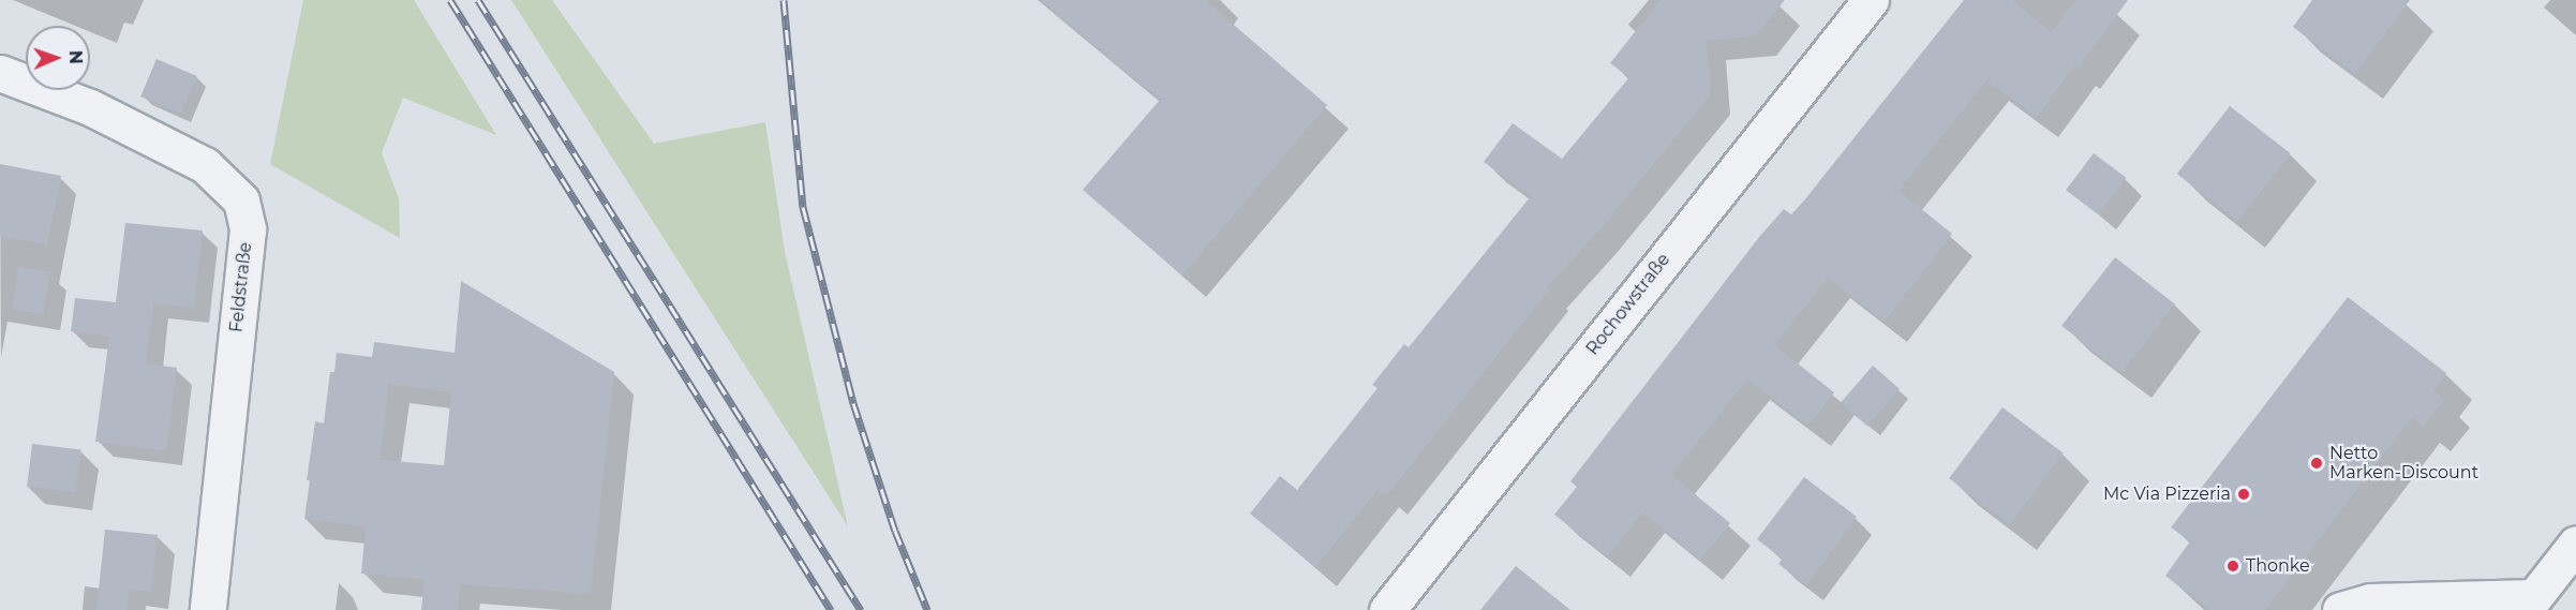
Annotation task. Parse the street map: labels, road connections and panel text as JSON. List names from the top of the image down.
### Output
{
  "streets": {
    "street": ["Feldstraße", "Rochowstraße"]
  },
  "places": ["Netto Marken-Discount", "Mc Via Pizzeria", "Thonke"],
  "north": "right"
}
